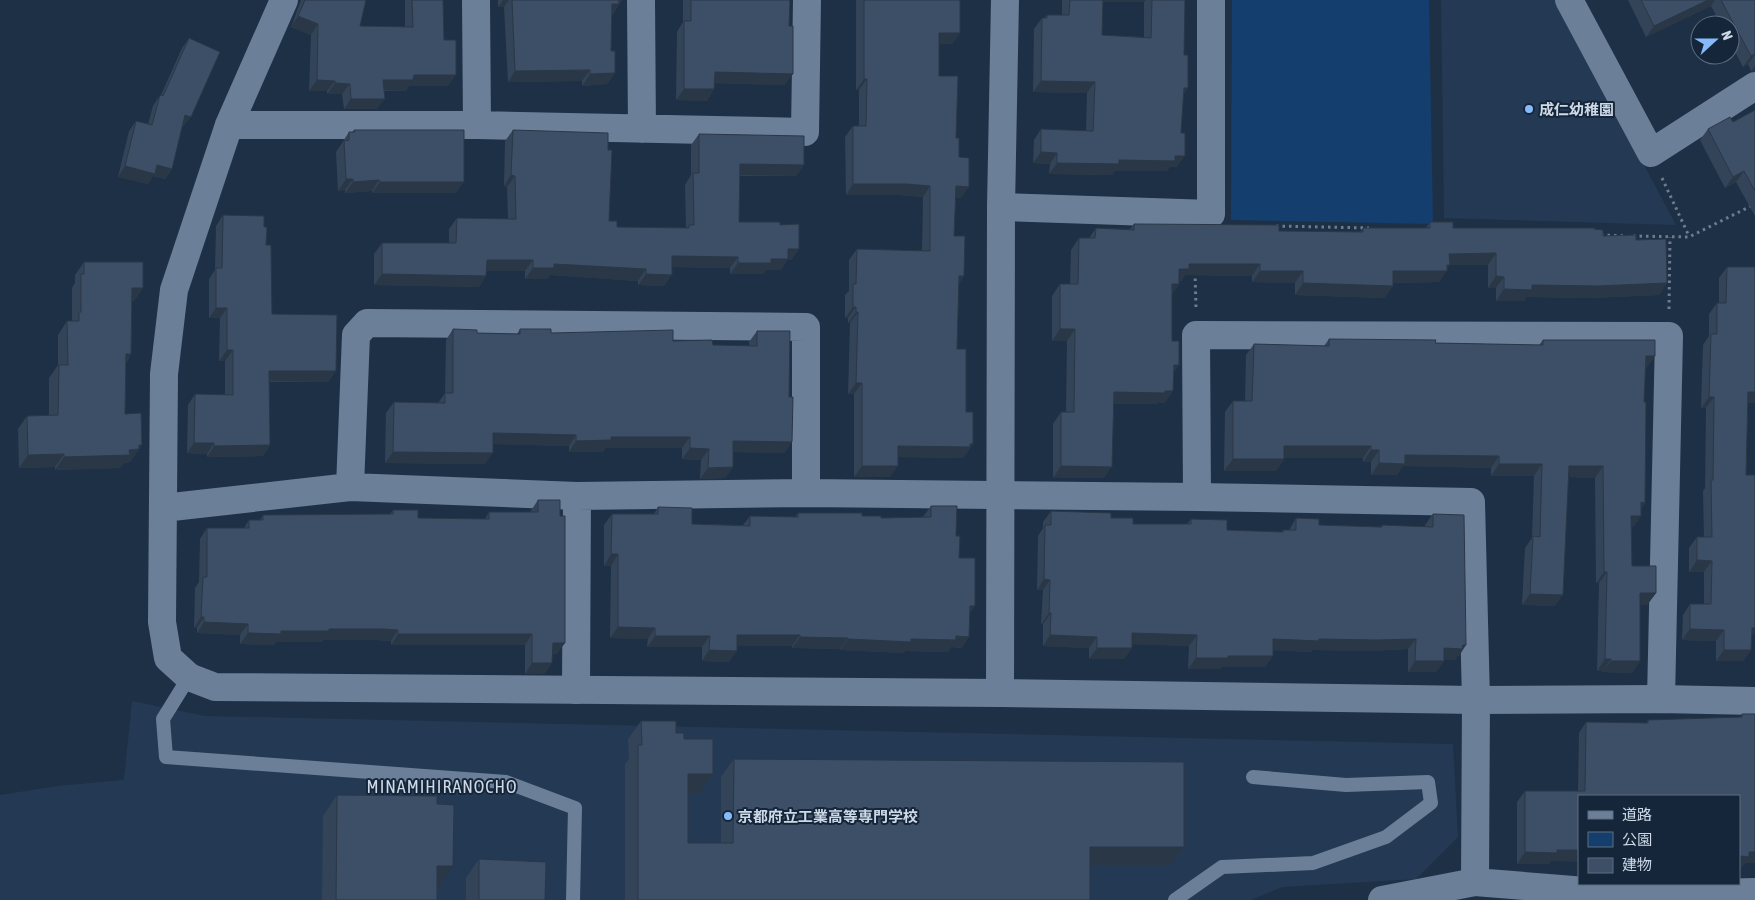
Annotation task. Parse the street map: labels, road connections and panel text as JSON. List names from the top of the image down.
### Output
{
  "districts": ["MINAMIHIRANOCHO"],
  "places": ["成仁幼稚園", "京都府立工業高等専門学校"],
  "legend": ["道路", "公園", "建物"],
  "north": "right"
}
